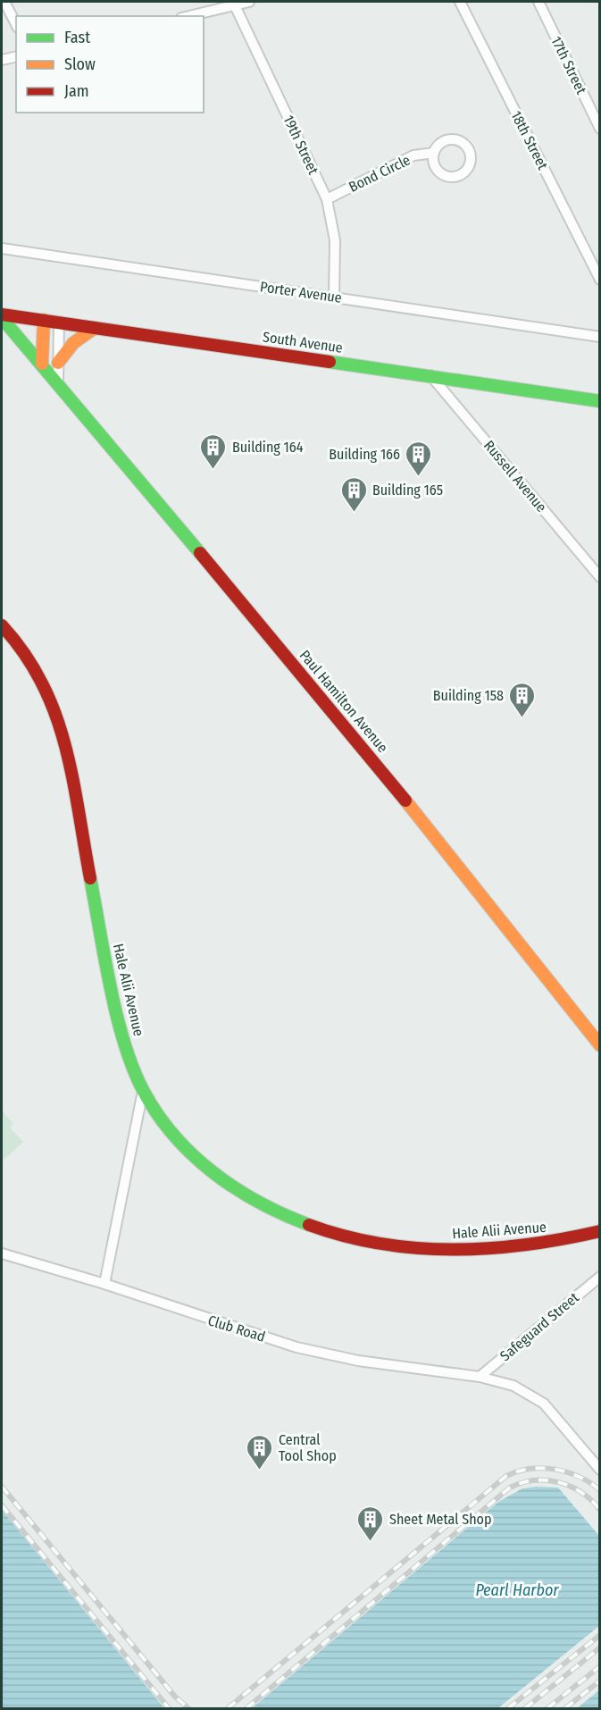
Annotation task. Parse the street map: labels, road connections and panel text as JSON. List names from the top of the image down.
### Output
{
  "streets": {
    "street": [
      "17th Street",
      "18th Street",
      "19th Street",
      "Bond Circle",
      "Porter Avenue",
      "South Avenue",
      "Russell Avenue",
      "Paul Hamilton Avenue",
      "Hale Alii Avenue",
      "Safeguard Street",
      "Club Road"
    ]
  },
  "crossings": [
    ["19th Street", "Bond Circle"],
    ["19th Street", "Porter Avenue"],
    ["South Avenue", "Russell Avenue"],
    ["South Avenue", "Paul Hamilton Avenue"],
    ["Safeguard Street", "Club Road"]
  ],
  "water": ["Pearl Harbor"],
  "places": {
    "building": [
      "Building 164",
      "Building 166",
      "Building 165",
      "Building 158",
      "Central Tool Shop",
      "Sheet Metal Shop"
    ]
  },
  "legend": ["Fast", "Slow", "Jam"]
}
